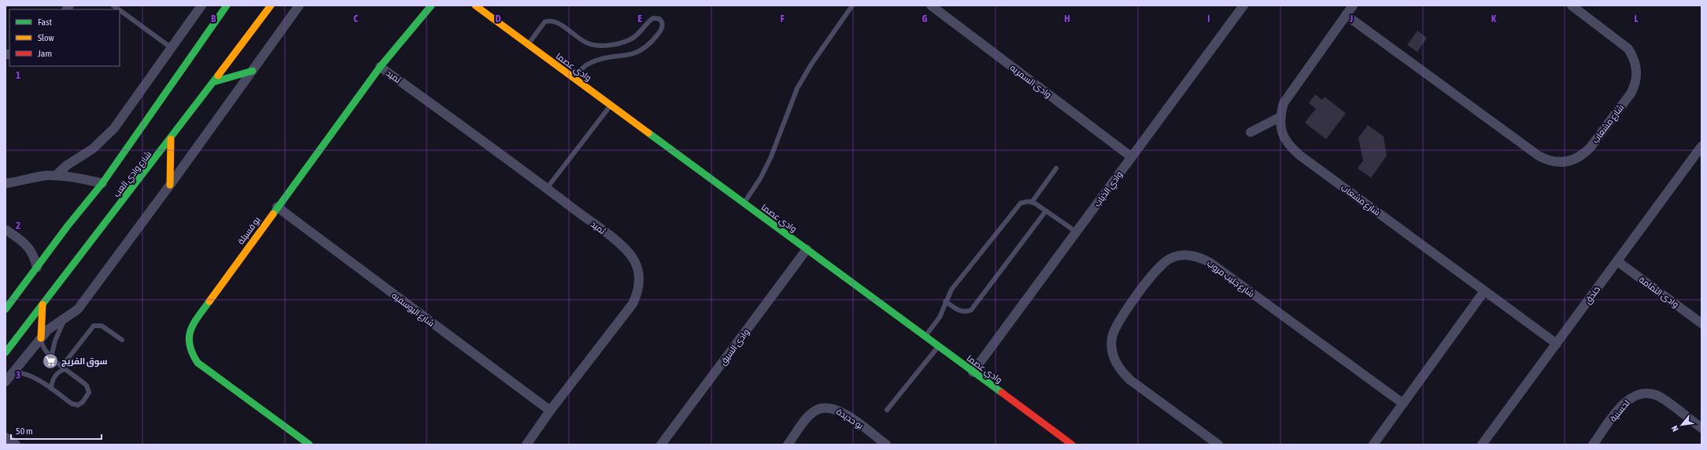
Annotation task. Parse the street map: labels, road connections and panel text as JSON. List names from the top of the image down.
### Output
{
  "streets": {
    "street": [
      "وادي عصما",
      "ثميد",
      "وادى السمريه",
      "شارع مشعاب",
      "شارع وادي العب",
      "وادي الذياب",
      "بو فسيلة",
      "شارع جليب مروب",
      "وادى الثمامة",
      "خندق",
      "شارع اليوسفيه",
      "وادى السيق",
      "لحسنية",
      "بو حديدة"
    ]
  },
  "crossings": [
    ["وادي عصما", "وادي الذياب"],
    ["وادي عصما", "وادى السيق"],
    ["ثميد", "بو فسيلة"],
    ["ثميد", "شارع اليوسفيه"],
    ["وادى السمريه", "وادي الذياب"],
    ["شارع مشعاب", "خندق"],
    ["بو فسيلة", "شارع اليوسفيه"],
    ["وادى الثمامة", "خندق"]
  ],
  "places": {
    "supermarket": ["سوق الفريج"]
  },
  "legend": ["Fast", "Slow", "Jam"],
  "scale_bar": "50 m",
  "north": "bottom left",
  "grid": {
    "columns": [
      "B",
      "C",
      "D",
      "E",
      "F",
      "G",
      "H",
      "I",
      "J",
      "K",
      "L"
    ],
    "rows": ["1", "2", "3"]
  }
}
